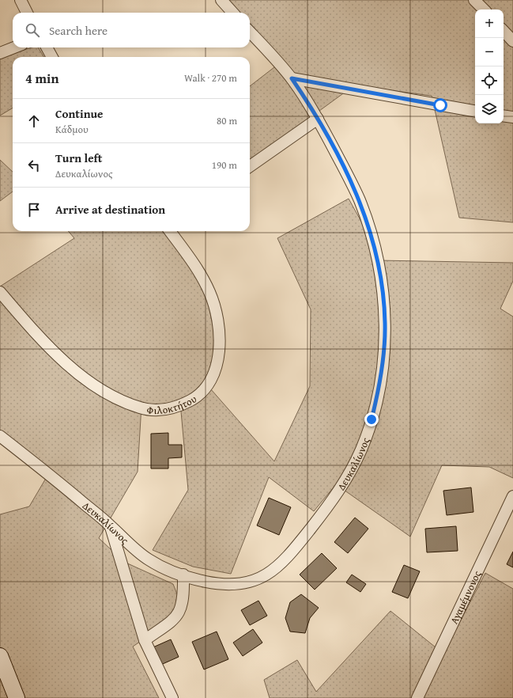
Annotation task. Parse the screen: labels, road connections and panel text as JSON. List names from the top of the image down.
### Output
{
  "streets": {
    "street": ["Φιλοκτήτου", "Δευκαλίωνος", "Αγαμέμνονος"]
  },
  "page": {
    "map_buttons": ["+", "−"],
    "search": "Search here",
    "heading": ["4 min", "Walk · 270 m"],
    "list": [
      ["Continue", "Κάδμου", "80 m"],
      ["Turn left", "Δευκαλίωνος", "190 m"],
      "Arrive at destination"
    ]
  }
}
